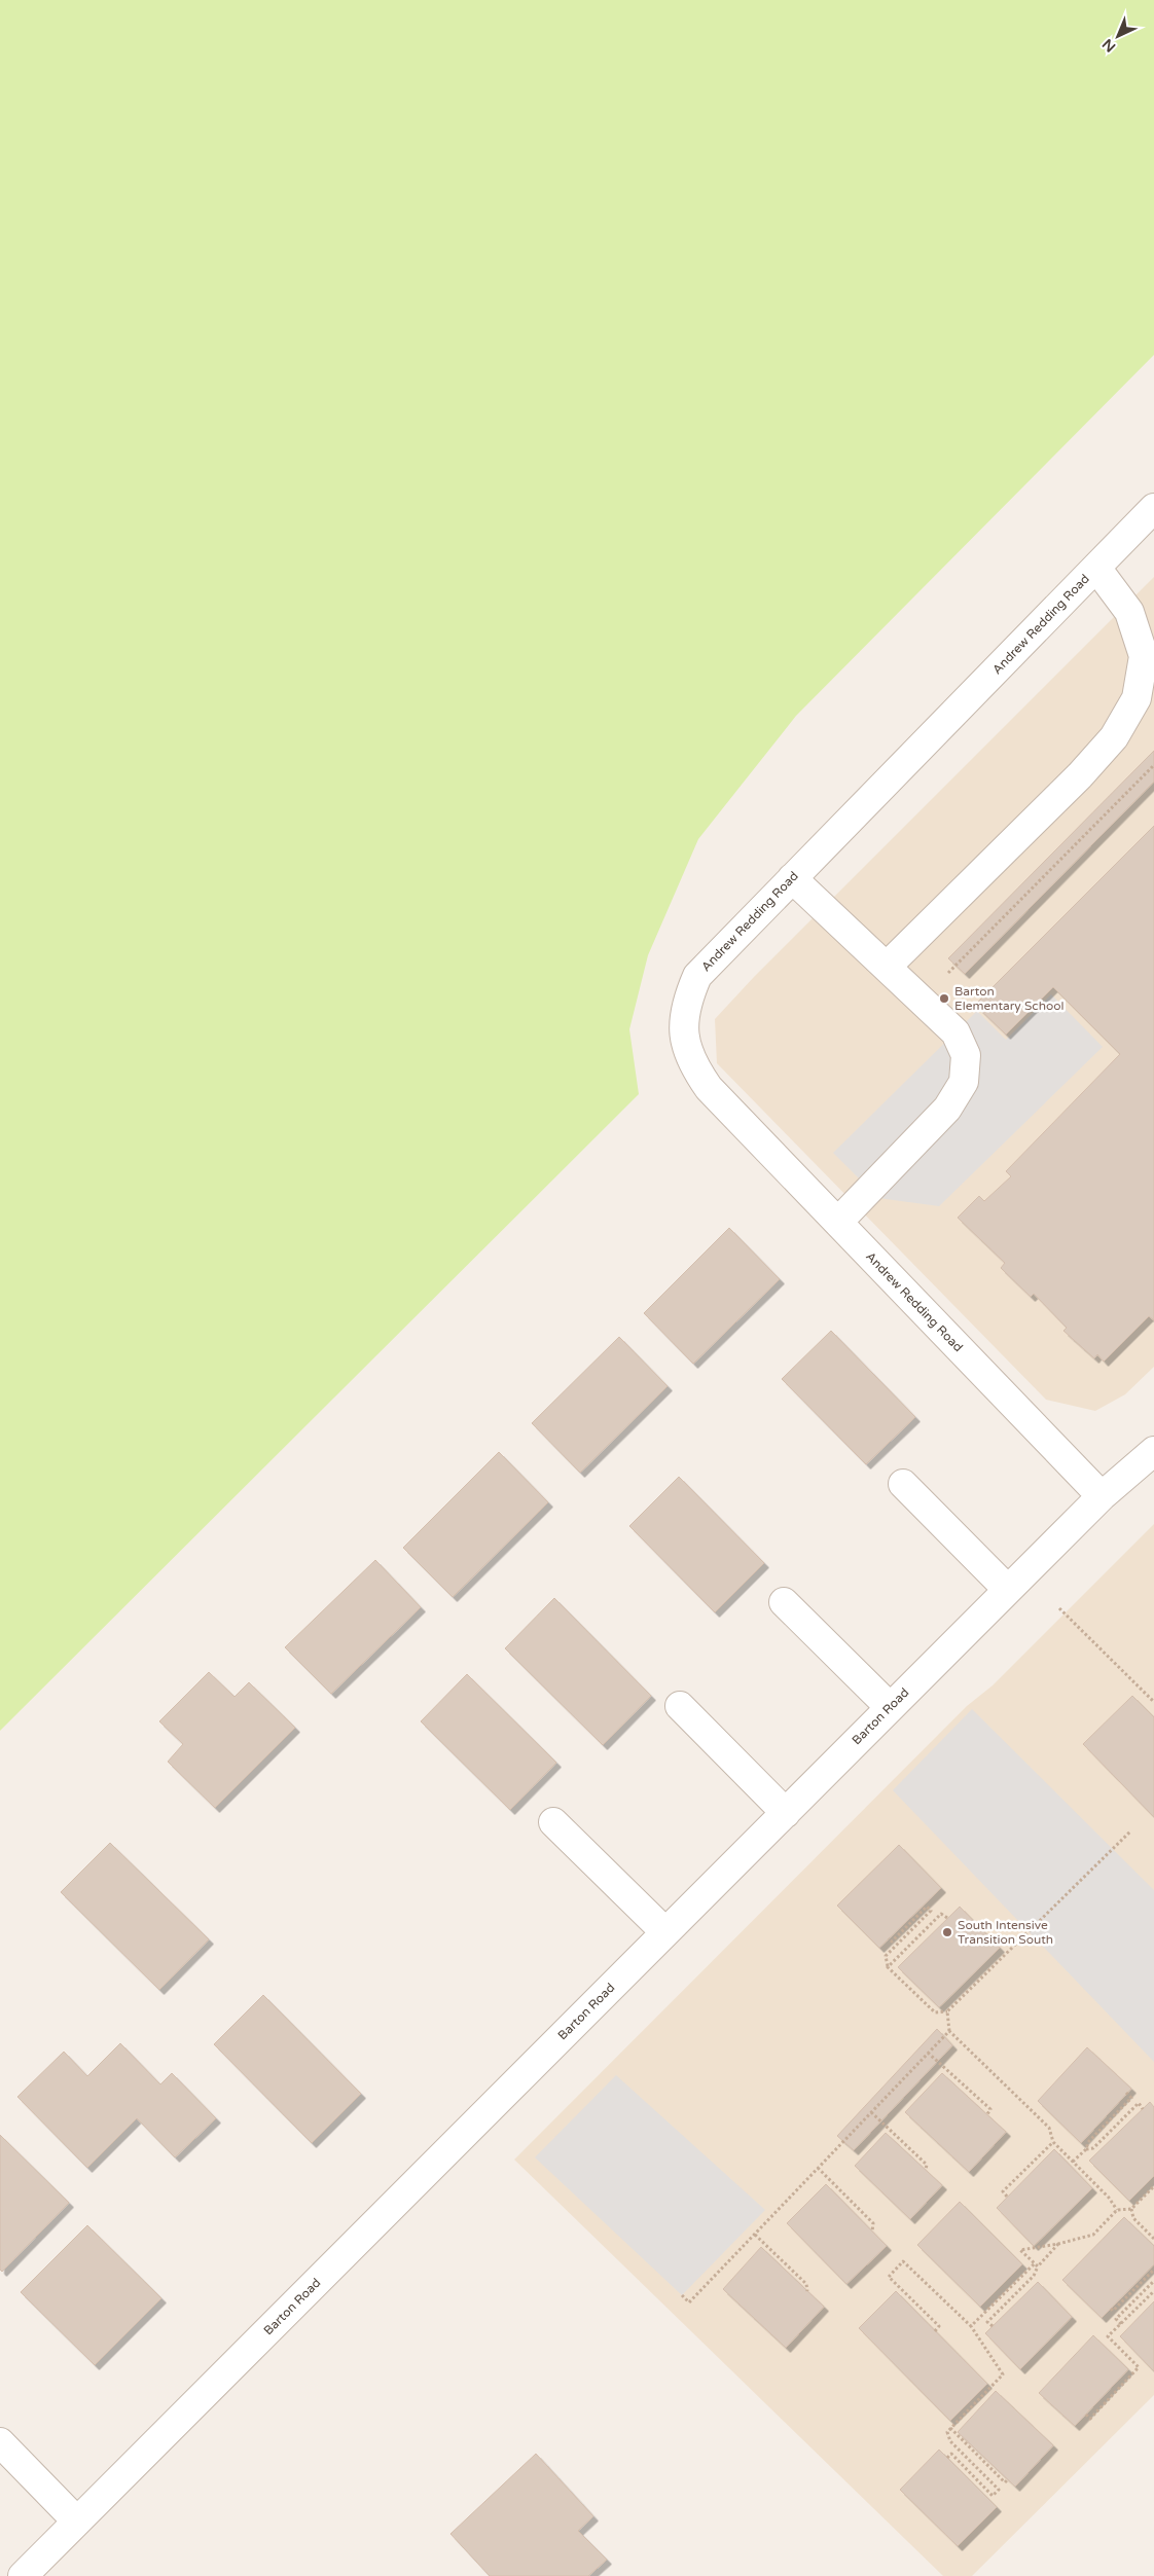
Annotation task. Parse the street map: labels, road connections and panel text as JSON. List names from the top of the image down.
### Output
{
  "streets": {
    "street": ["Andrew Redding Road", "Barton Road"]
  },
  "crossings": [
    ["Andrew Redding Road", "Barton Road"]
  ],
  "places": ["Barton Elementary School", "South Intensive Transition South"],
  "north": "bottom left"
}
